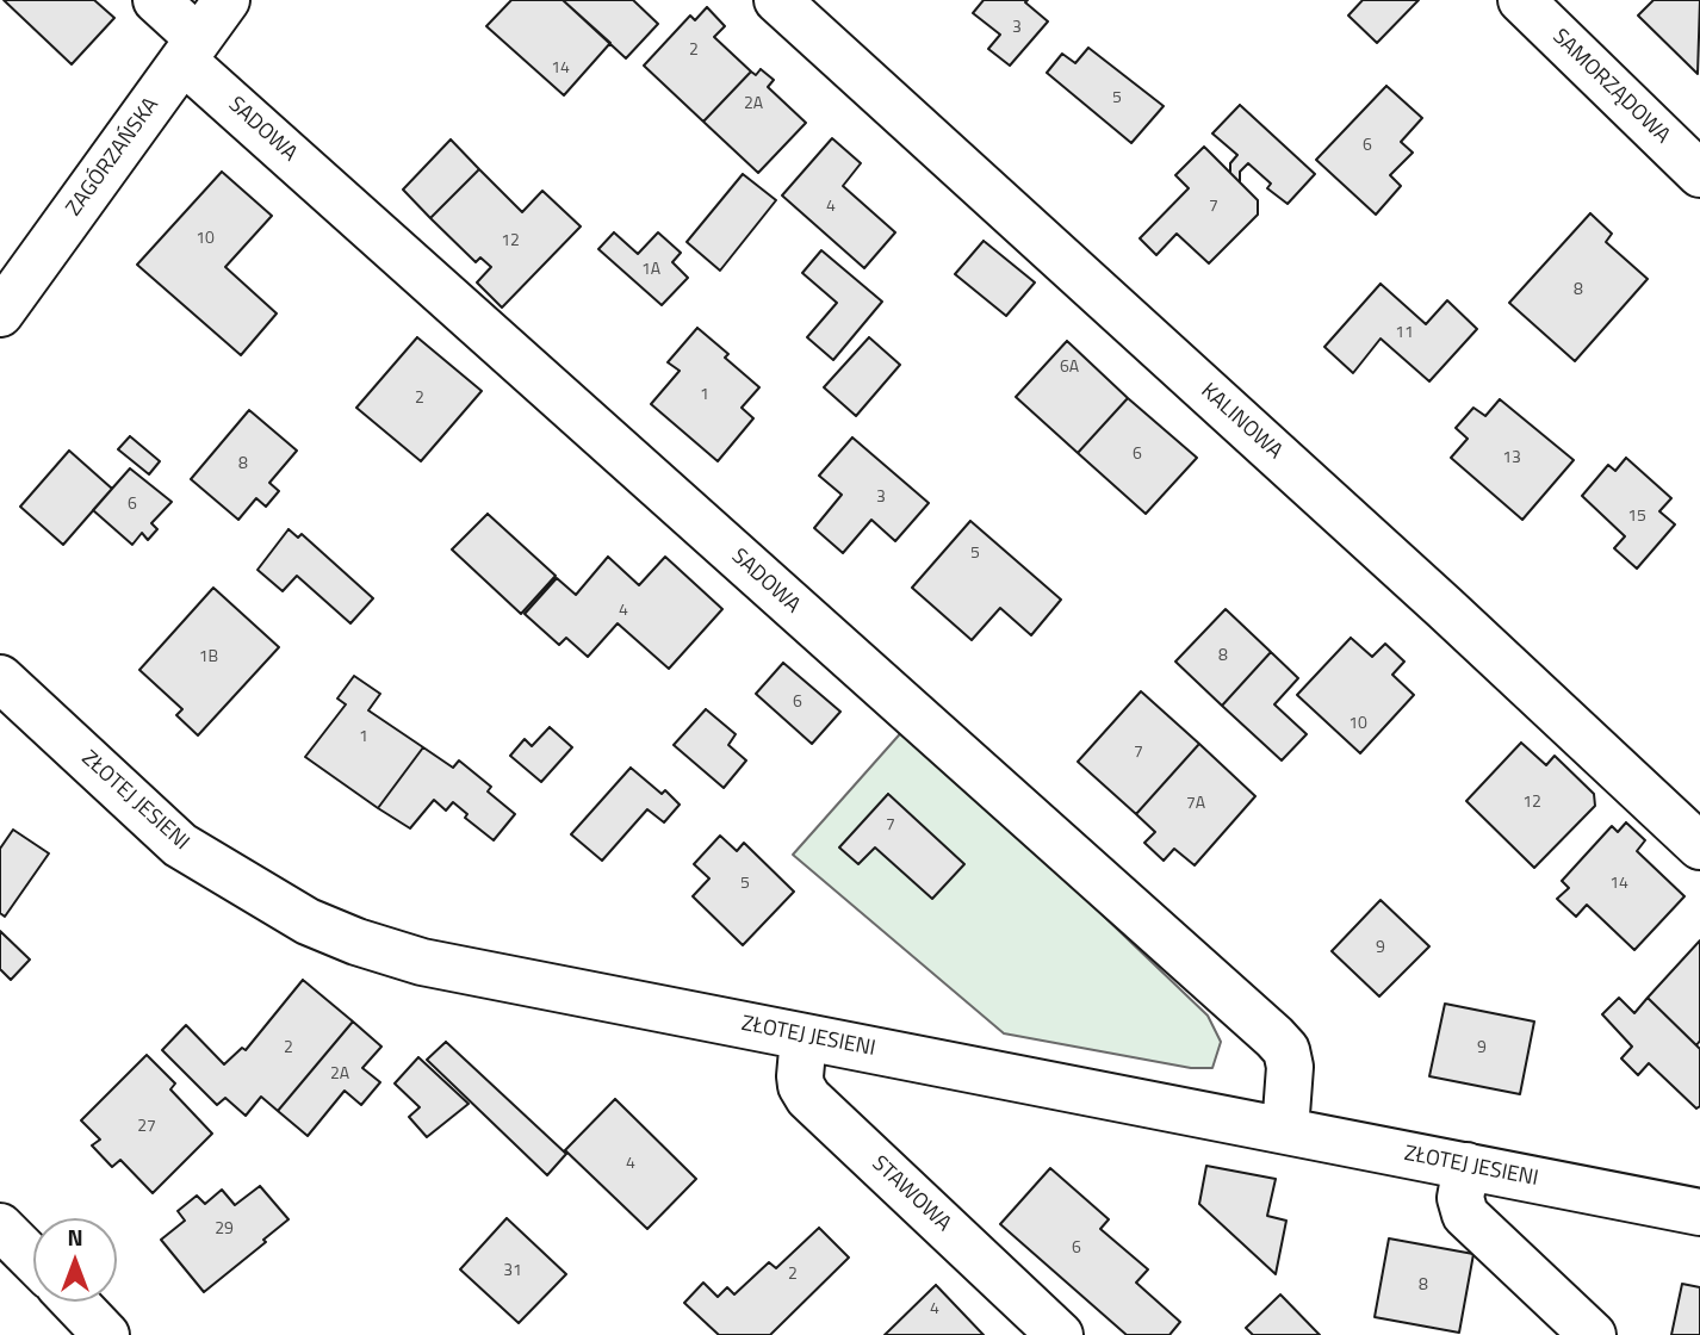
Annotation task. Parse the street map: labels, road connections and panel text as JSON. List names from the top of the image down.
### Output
{
  "streets": {
    "street": [
      "SAMORZĄDOWA",
      "SADOWA",
      "ZAGÓRZAŃSKA",
      "KALINOWA",
      "ZŁOTEJ JESIENI",
      "STAWOWA"
    ]
  },
  "crossings": [
    ["SADOWA", "ZAGÓRZAŃSKA"],
    ["SADOWA", "ZŁOTEJ JESIENI"],
    ["ZŁOTEJ JESIENI", "STAWOWA"]
  ],
  "house_numbers": [
    "3",
    "2",
    "14",
    "5",
    "2A",
    "6",
    "4",
    "7",
    "10",
    "12",
    "1A",
    "8",
    "11",
    "6A",
    "1",
    "2",
    "6",
    "13",
    "8",
    "3",
    "6",
    "15",
    "5",
    "4",
    "8",
    "1B",
    "6",
    "10",
    "1",
    "7",
    "12",
    "7A",
    "7",
    "5",
    "14",
    "9",
    "2",
    "9",
    "2A",
    "27",
    "4",
    "29",
    "6",
    "31",
    "2",
    "8",
    "4"
  ],
  "north": "top"
}
